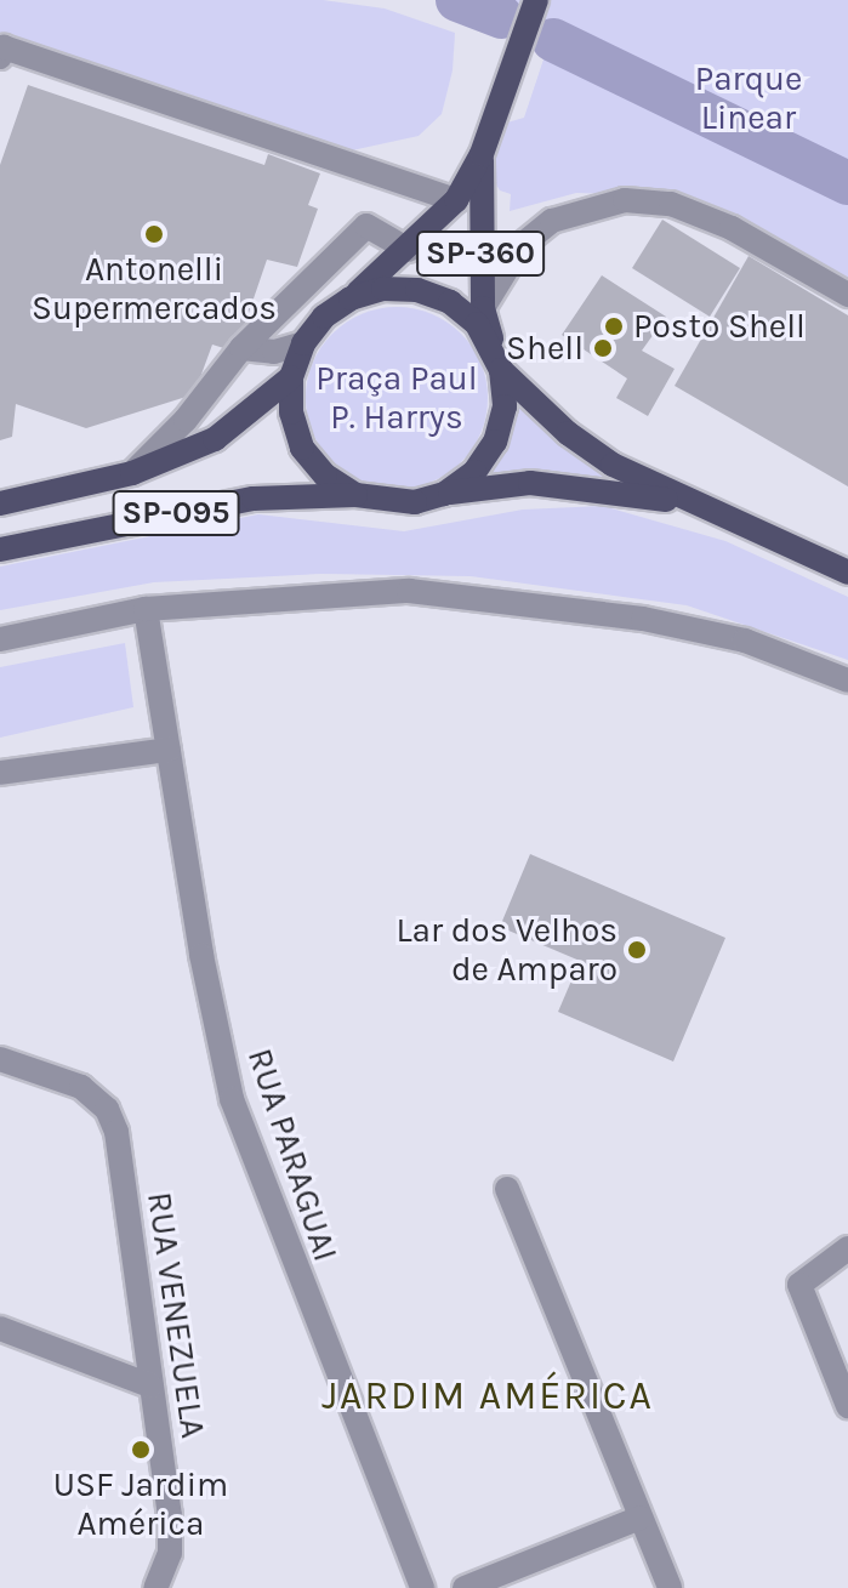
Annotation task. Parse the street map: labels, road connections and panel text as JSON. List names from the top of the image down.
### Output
{
  "streets": {
    "main road": ["SP-360", "SP-095"],
    "street": ["RUA PARAGUAI", "RUA VENEZUELA"]
  },
  "crossings": [
    ["SP-360", "SP-095"]
  ],
  "districts": ["JARDIM AMÉRICA"],
  "parks": ["Parque Linear", "Praça Paul P. Harrys"],
  "places": [
    "Antonelli Supermercados",
    "Posto Shell",
    "Shell",
    "Lar dos Velhos de Amparo",
    "USF Jardim América"
  ]
}
